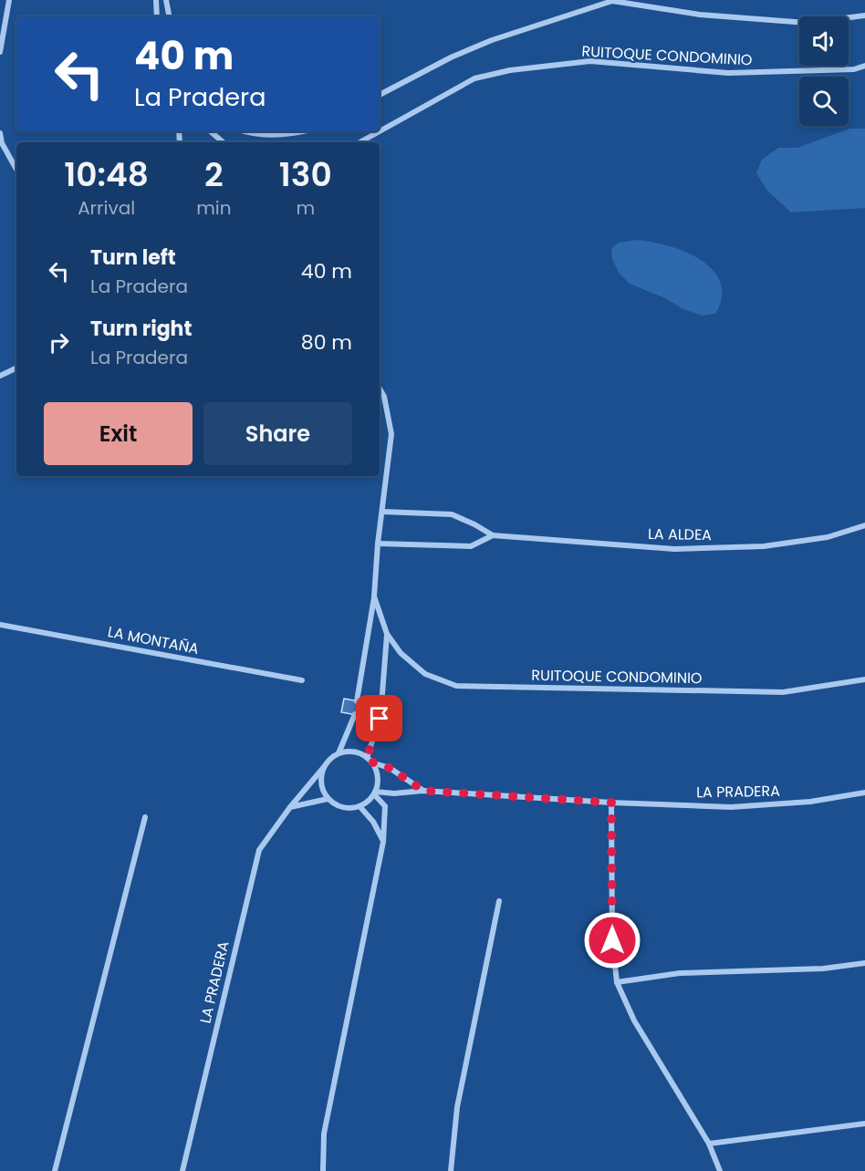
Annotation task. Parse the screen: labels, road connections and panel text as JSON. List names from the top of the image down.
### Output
{
  "streets": {
    "street": [
      "RUITOQUE CONDOMINIO",
      "LA ALDEA",
      "LA MONTAÑA",
      "LA PRADERA"
    ]
  },
  "crossings": [
    ["RUITOQUE CONDOMINIO", "LA ALDEA"]
  ],
  "page": {
    "turn": ["40 m", "La Pradera"],
    "eta": [
      "10:48",
      "Arrival",
      "2",
      "min",
      "130",
      "m"
    ],
    "list": [
      {
        "name": "Turn left",
        "note": "La Pradera",
        "value": "40 m"
      },
      {
        "name": "Turn right",
        "note": "La Pradera",
        "value": "80 m"
      }
    ],
    "buttons": ["Exit", "Share"]
  }
}
